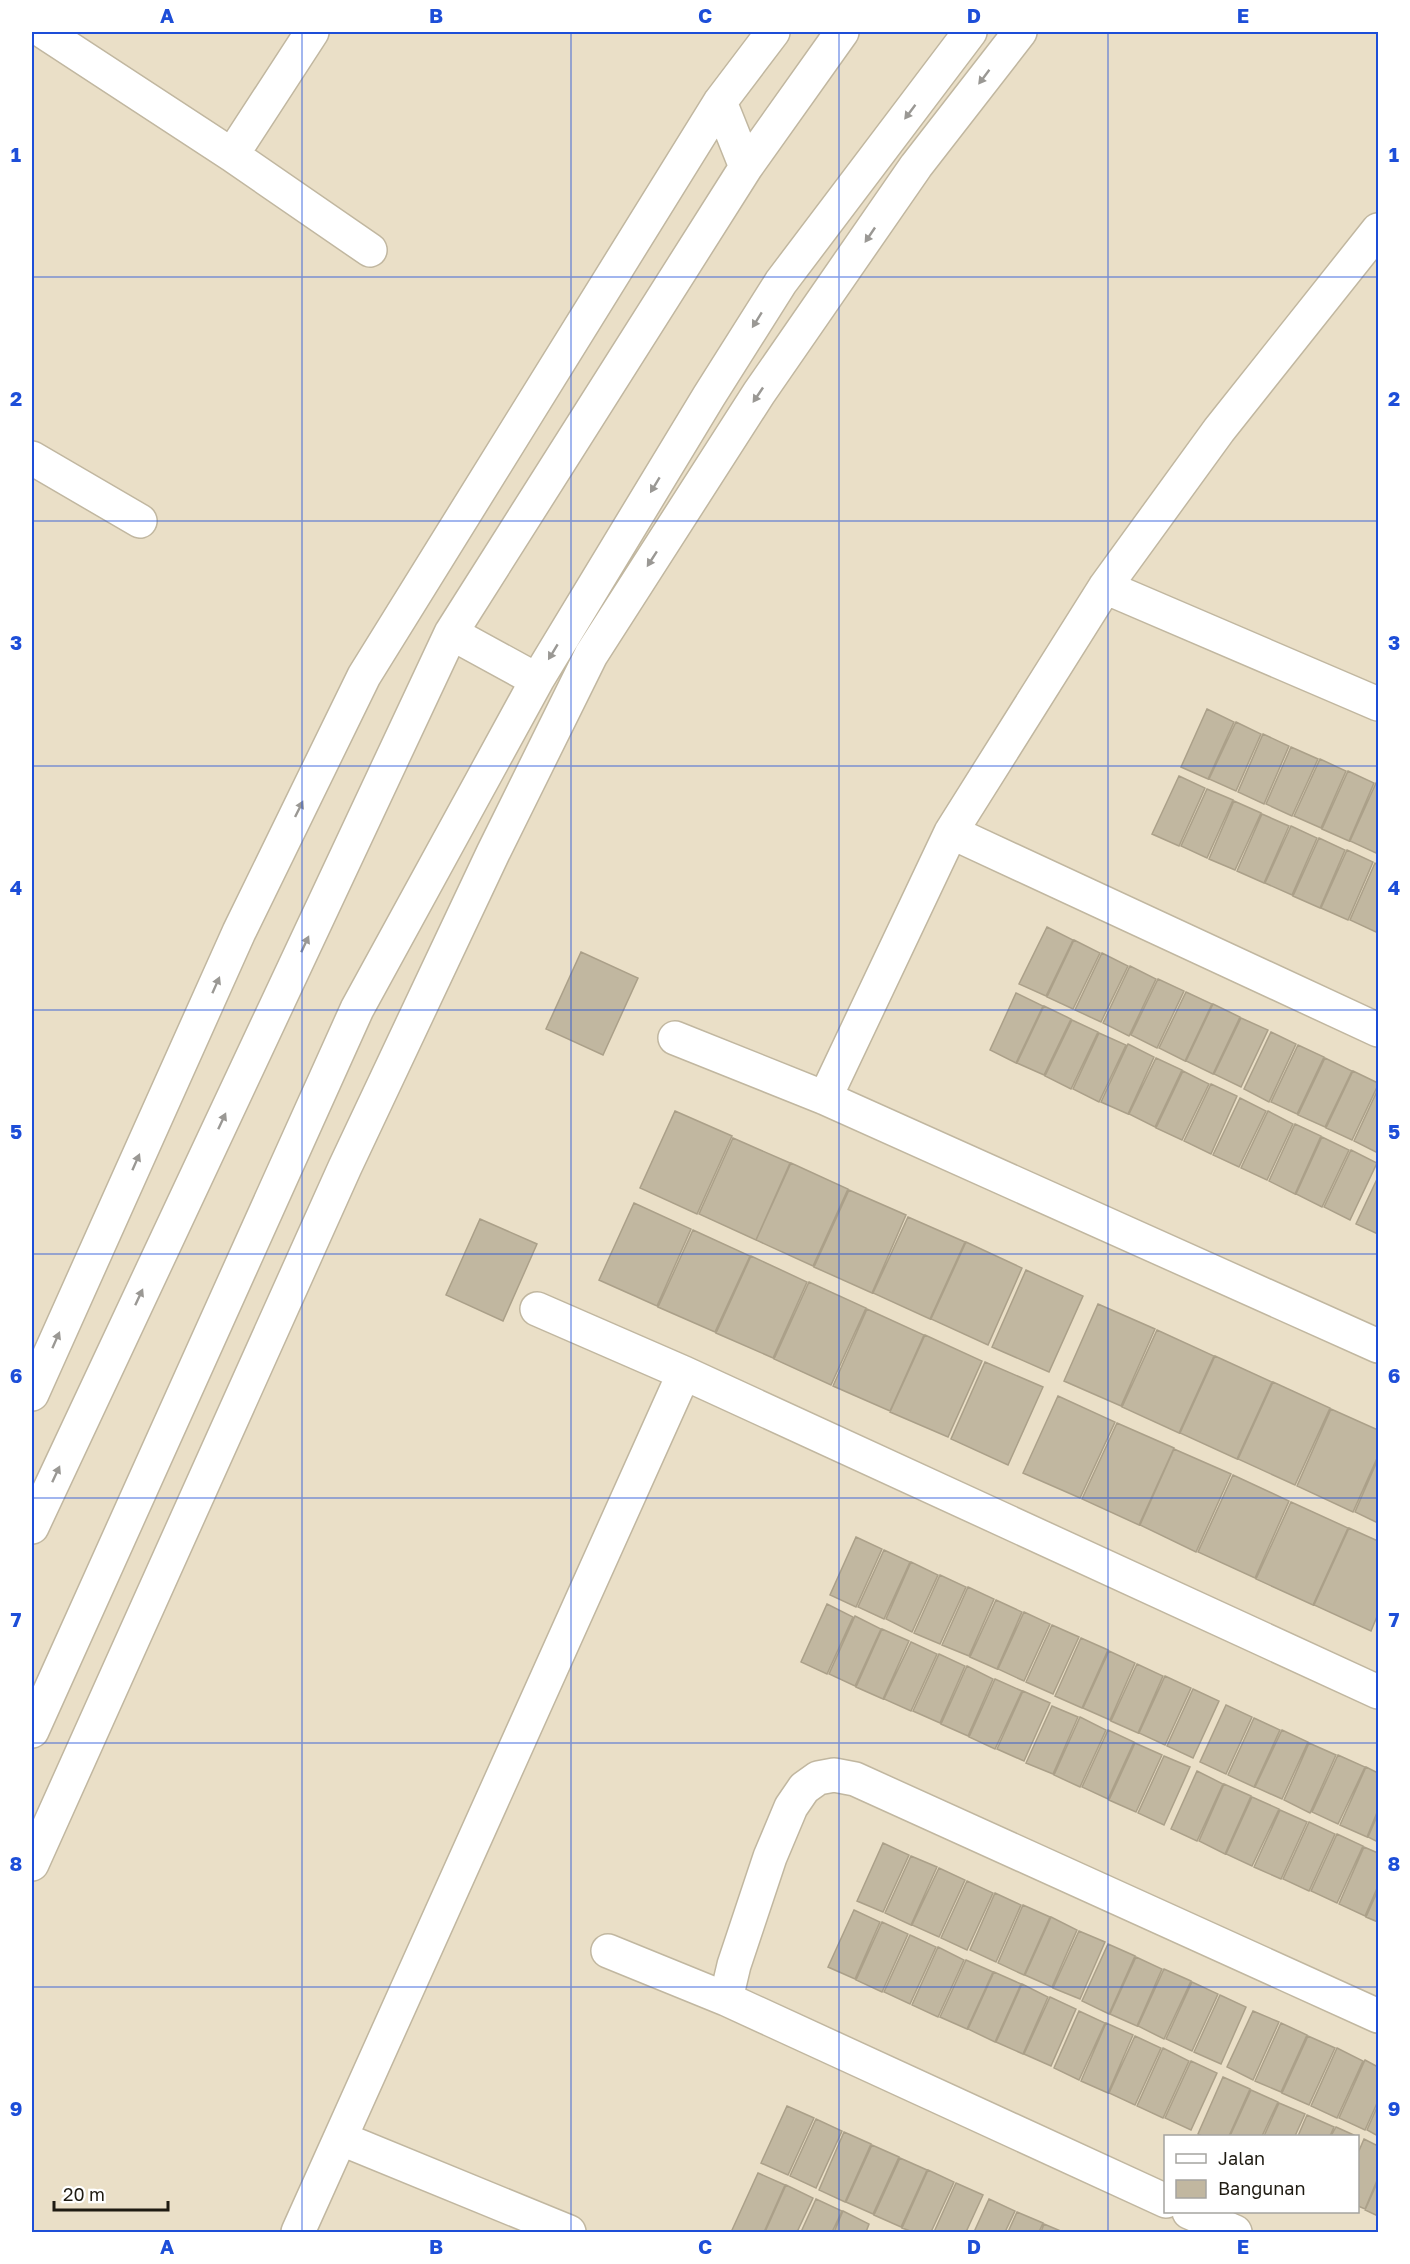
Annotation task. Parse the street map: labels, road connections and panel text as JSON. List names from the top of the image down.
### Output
{
  "legend": ["Jalan", "Bangunan"],
  "scale_bar": "20 m",
  "grid": {
    "columns": [
      "A",
      "B",
      "C",
      "D",
      "E"
    ],
    "rows": [
      "1",
      "2",
      "3",
      "4",
      "5",
      "6",
      "7",
      "8",
      "9"
    ]
  }
}
